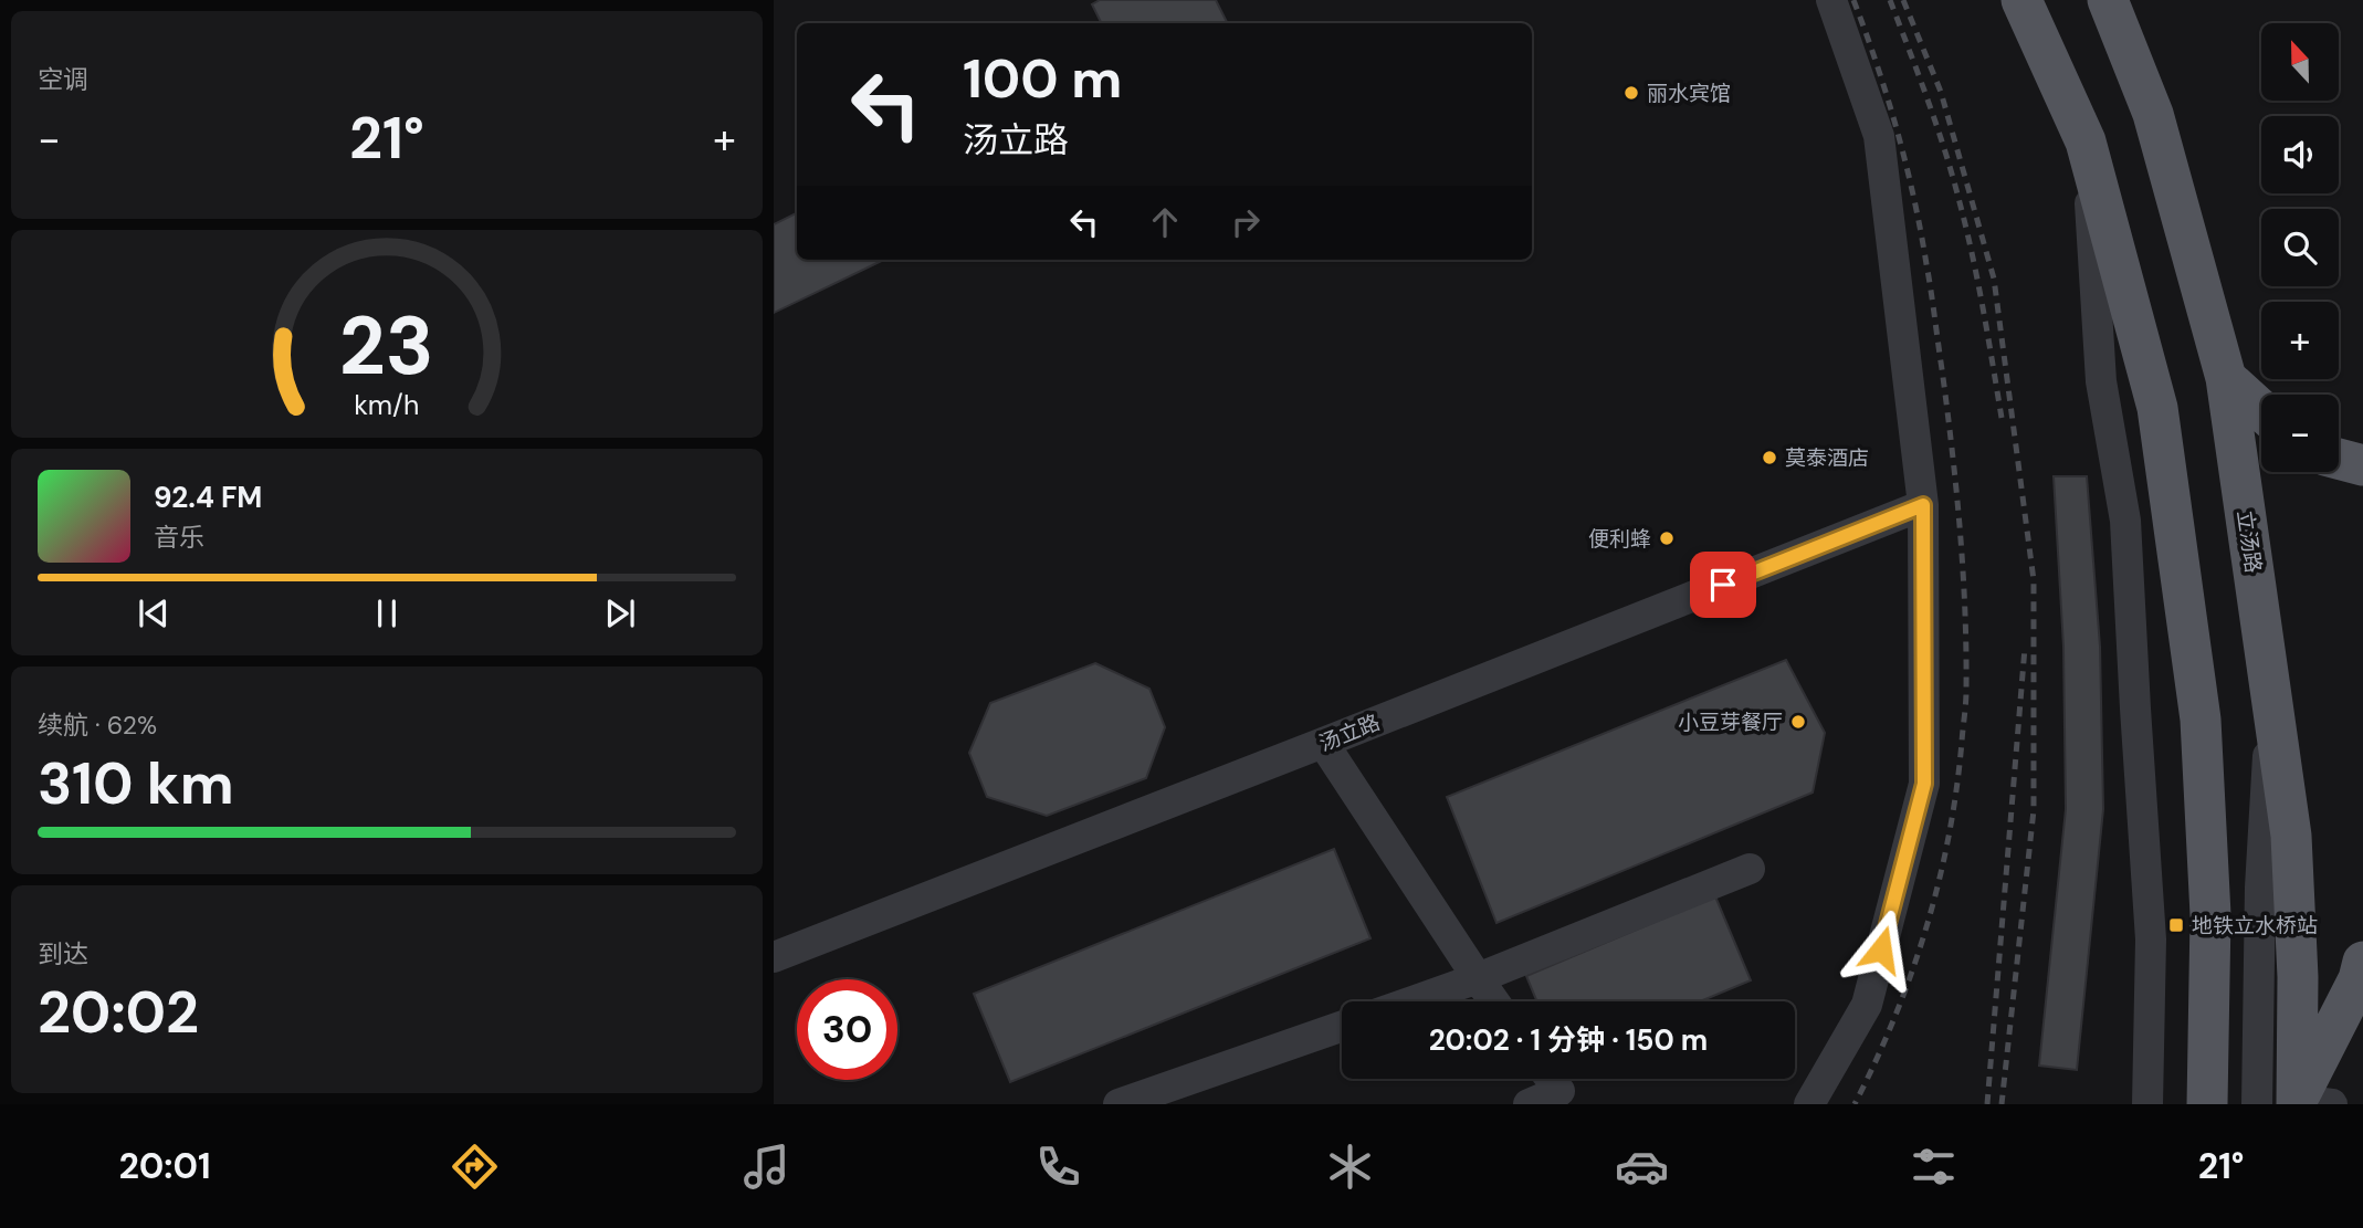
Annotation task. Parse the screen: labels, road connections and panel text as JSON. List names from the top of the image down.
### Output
{
  "streets": {
    "main road": ["立汤路"],
    "street": ["汤立路"]
  },
  "places": {
    "other": [
      "丽水宾馆",
      "莫泰酒店",
      "便利蜂",
      "小豆芽餐厅"
    ],
    "transit": ["地铁立水桥站"]
  },
  "north": "top",
  "page": {
    "tile": [
      "空调",
      ["续航 · 62%", "310 km"],
      ["到达", "20:02"]
    ],
    "map_buttons": ["+", "−"],
    "turn": ["100 m", "汤立路"],
    "heat": ["−", "21°", "+"],
    "song": ["92.4 FM", "音乐"],
    "limit": "30",
    "trip": "20:02 · 1 分钟 · 150 m",
    "tabs": ["20:01", "21°"],
    "gauge": ["23", "km/h"]
  }
}
